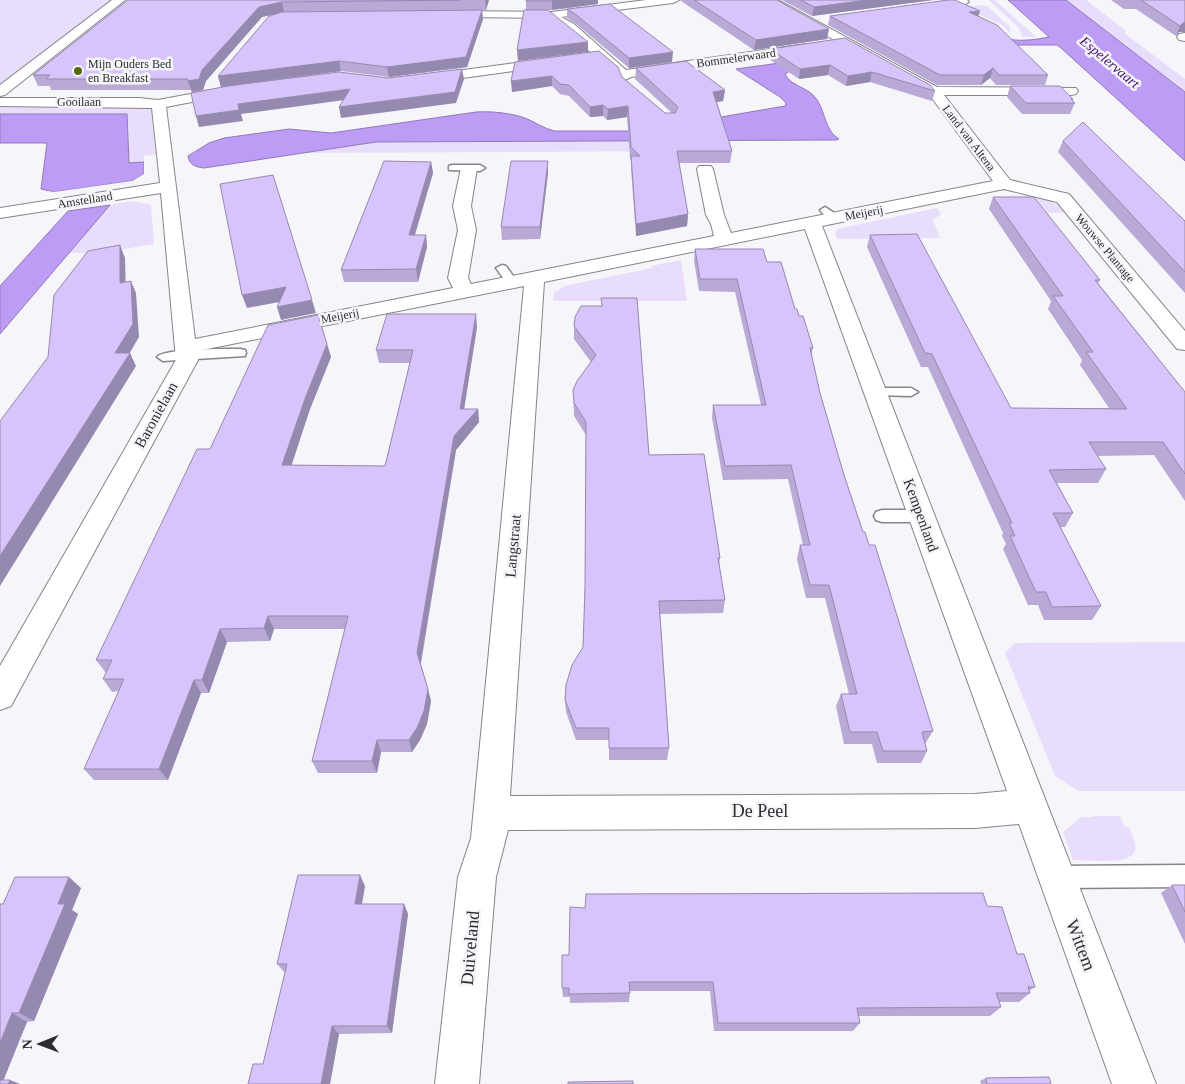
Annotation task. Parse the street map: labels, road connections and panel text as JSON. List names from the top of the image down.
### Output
{
  "streets": {
    "street": [
      "Bommelerwaard",
      "Gooilaan",
      "Land van Altena",
      "Amstelland",
      "Meijerij",
      "Wouwse Plantage",
      "Baronielaan",
      "Kempenland",
      "Langstraat",
      "De Peel",
      "Wittem",
      "Duiveland"
    ]
  },
  "crossings": [
    ["Bommelerwaard", "Land van Altena"],
    ["Gooilaan", "Baronielaan"],
    ["Land van Altena", "Meijerij"],
    ["Land van Altena", "Wouwse Plantage"],
    ["Amstelland", "Baronielaan"],
    ["Meijerij", "Wouwse Plantage"],
    ["Meijerij", "Baronielaan"],
    ["Meijerij", "Kempenland"],
    ["Meijerij", "Langstraat"],
    ["Kempenland", "De Peel"],
    ["Kempenland", "Wittem"],
    ["Langstraat", "De Peel"],
    ["Langstraat", "Duiveland"],
    ["De Peel", "Wittem"],
    ["De Peel", "Duiveland"]
  ],
  "water": ["Espelervaart"],
  "places": ["Mijn Ouders Bed en Breakfast"],
  "north": "left"
}
